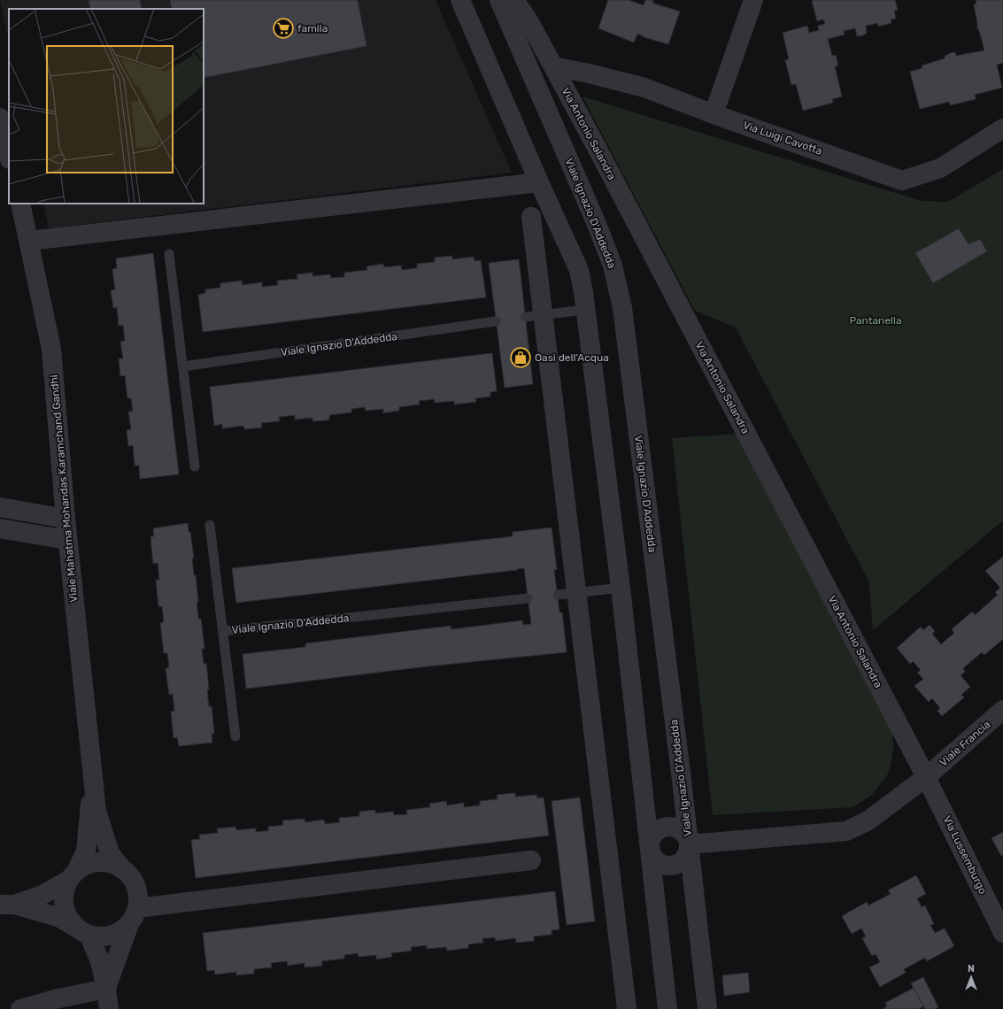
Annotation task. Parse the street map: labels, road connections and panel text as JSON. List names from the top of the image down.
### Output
{
  "streets": {
    "street": [
      "Via Antonio Salandra",
      "Via Luigi Cavotta",
      "Viale Ignazio D'Addedda",
      "Viale Mahatma Mohandas Karamchand Gandhi",
      "Viale Francia",
      "Via Lussemburgo"
    ]
  },
  "crossings": [
    ["Via Antonio Salandra", "Via Luigi Cavotta"],
    ["Via Antonio Salandra", "Viale Francia"],
    ["Via Antonio Salandra", "Via Lussemburgo"],
    ["Viale Ignazio D'Addedda", "Viale Francia"],
    ["Viale Francia", "Via Lussemburgo"]
  ],
  "parks": ["Pantanella"],
  "places": {
    "supermarket": ["famila"],
    "shop": ["Oasi dell'Acqua"]
  },
  "north": "top"
}
